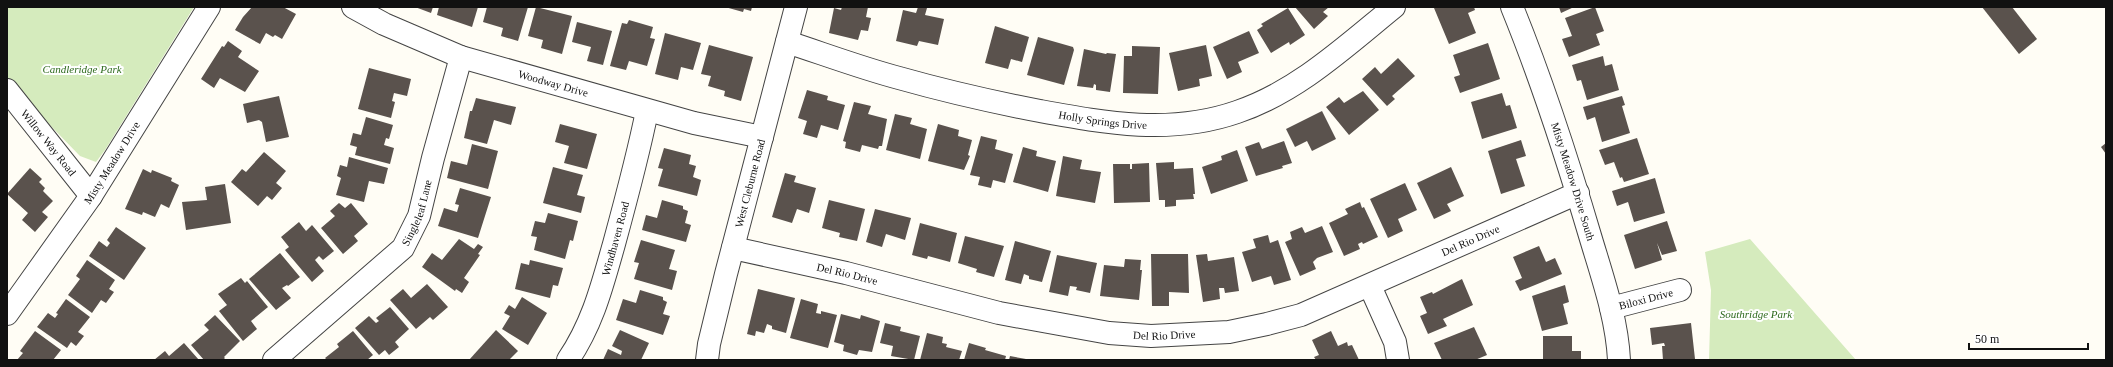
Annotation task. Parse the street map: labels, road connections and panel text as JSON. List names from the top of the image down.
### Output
{
  "streets": {
    "street": [
      "Woodway Drive",
      "Holly Springs Drive",
      "Willow Way Road",
      "Misty Meadow Drive",
      "Misty Meadow Drive South",
      "West Cleburne Road",
      "Singleleaf Lane",
      "Windhaven Road",
      "Del Rio Drive",
      "Biloxi Drive"
    ]
  },
  "crossings": [
    ["Woodway Drive", "West Cleburne Road"],
    ["Woodway Drive", "Singleleaf Lane"],
    ["Woodway Drive", "Windhaven Road"],
    ["Holly Springs Drive", "West Cleburne Road"],
    ["Willow Way Road", "Misty Meadow Drive"],
    ["Misty Meadow Drive South", "Del Rio Drive"],
    ["Misty Meadow Drive South", "Biloxi Drive"],
    ["West Cleburne Road", "Del Rio Drive"]
  ],
  "parks": ["Candleridge Park", "Southridge Park"],
  "scale_bar": "50 m"
}
